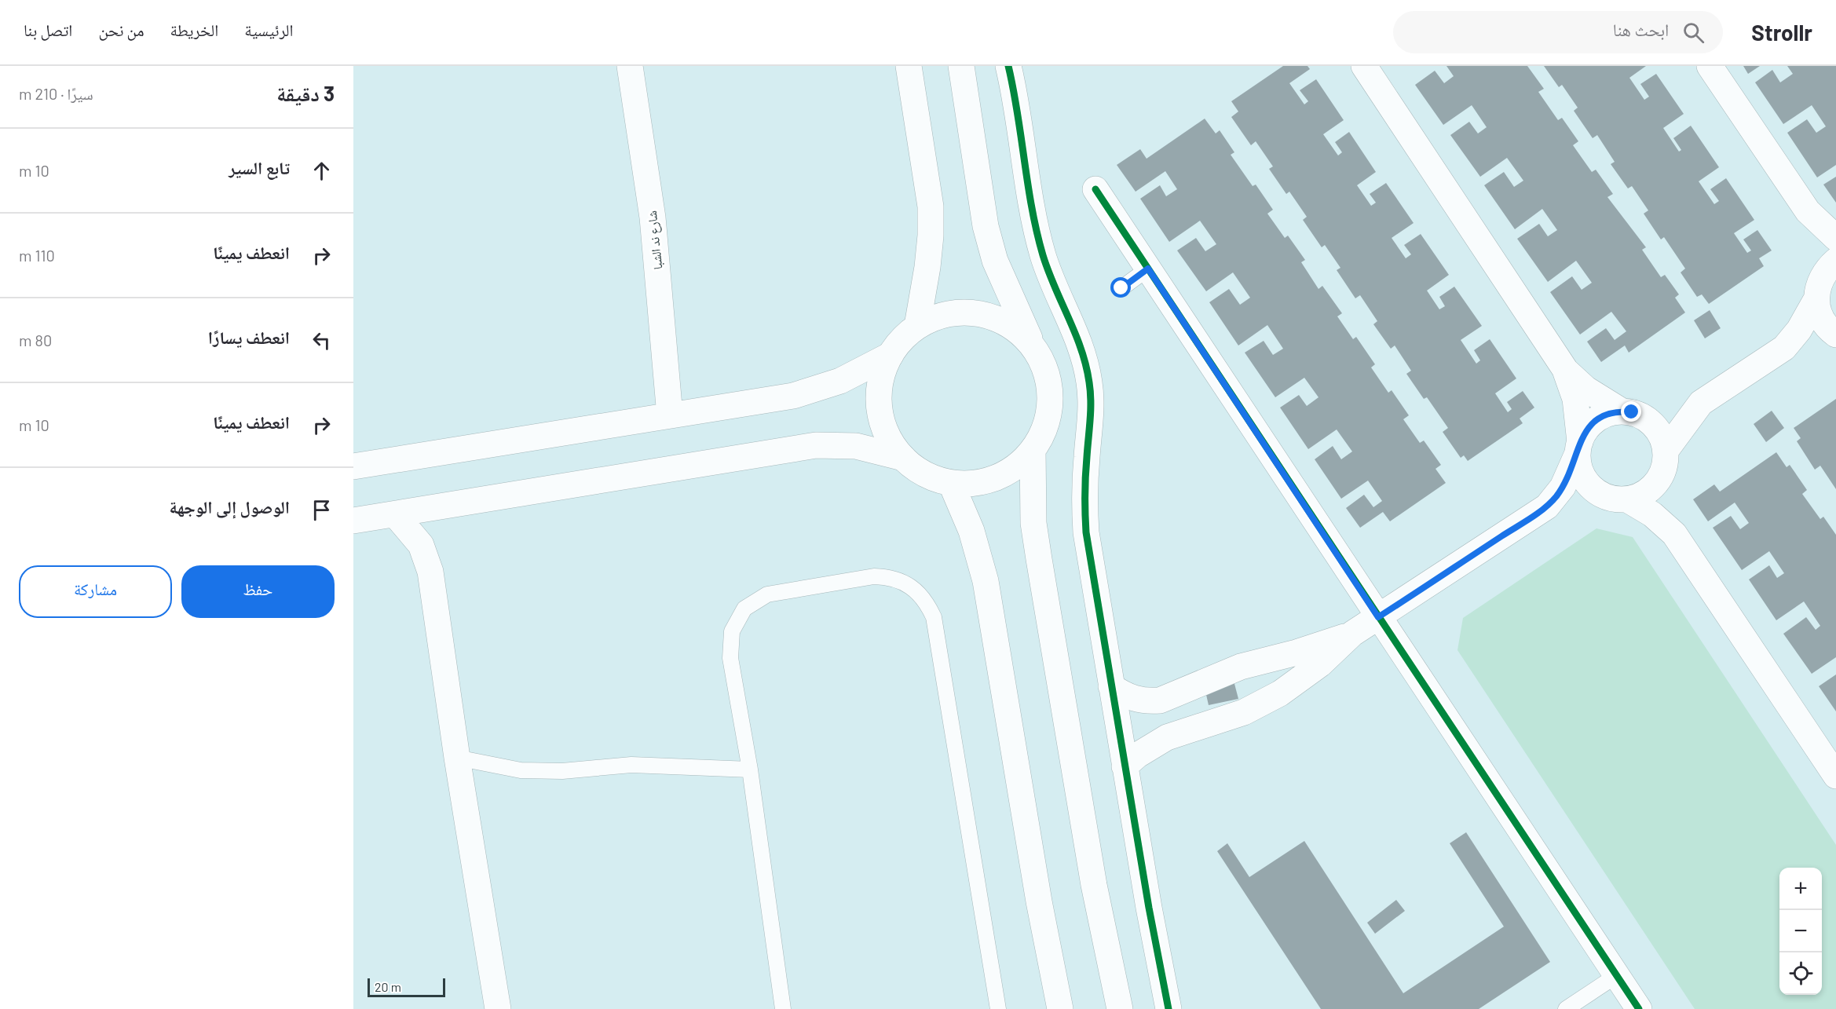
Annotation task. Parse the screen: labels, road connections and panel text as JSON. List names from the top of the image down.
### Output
{
  "streets": {
    "street": ["شارع ند الشبا"]
  },
  "scale_bar": "20 m",
  "page": {
    "header": "Strollr",
    "search": "ابحث هنا",
    "nav": [
      "الرئيسية",
      "الخريطة",
      "من نحن",
      "اتصل بنا"
    ],
    "heading": ["3 دقيقة", "سيرًا · 210 m"],
    "list": [
      ["تابع السير", "10 m"],
      ["انعطف يمينًا", "110 m"],
      ["انعطف يسارًا", "80 m"],
      ["انعطف يمينًا", "10 m"],
      "الوصول إلى الوجهة"
    ],
    "buttons": ["حفظ", "مشاركة"],
    "map_buttons": ["+", "−"],
    "scale": "20 m"
  }
}
